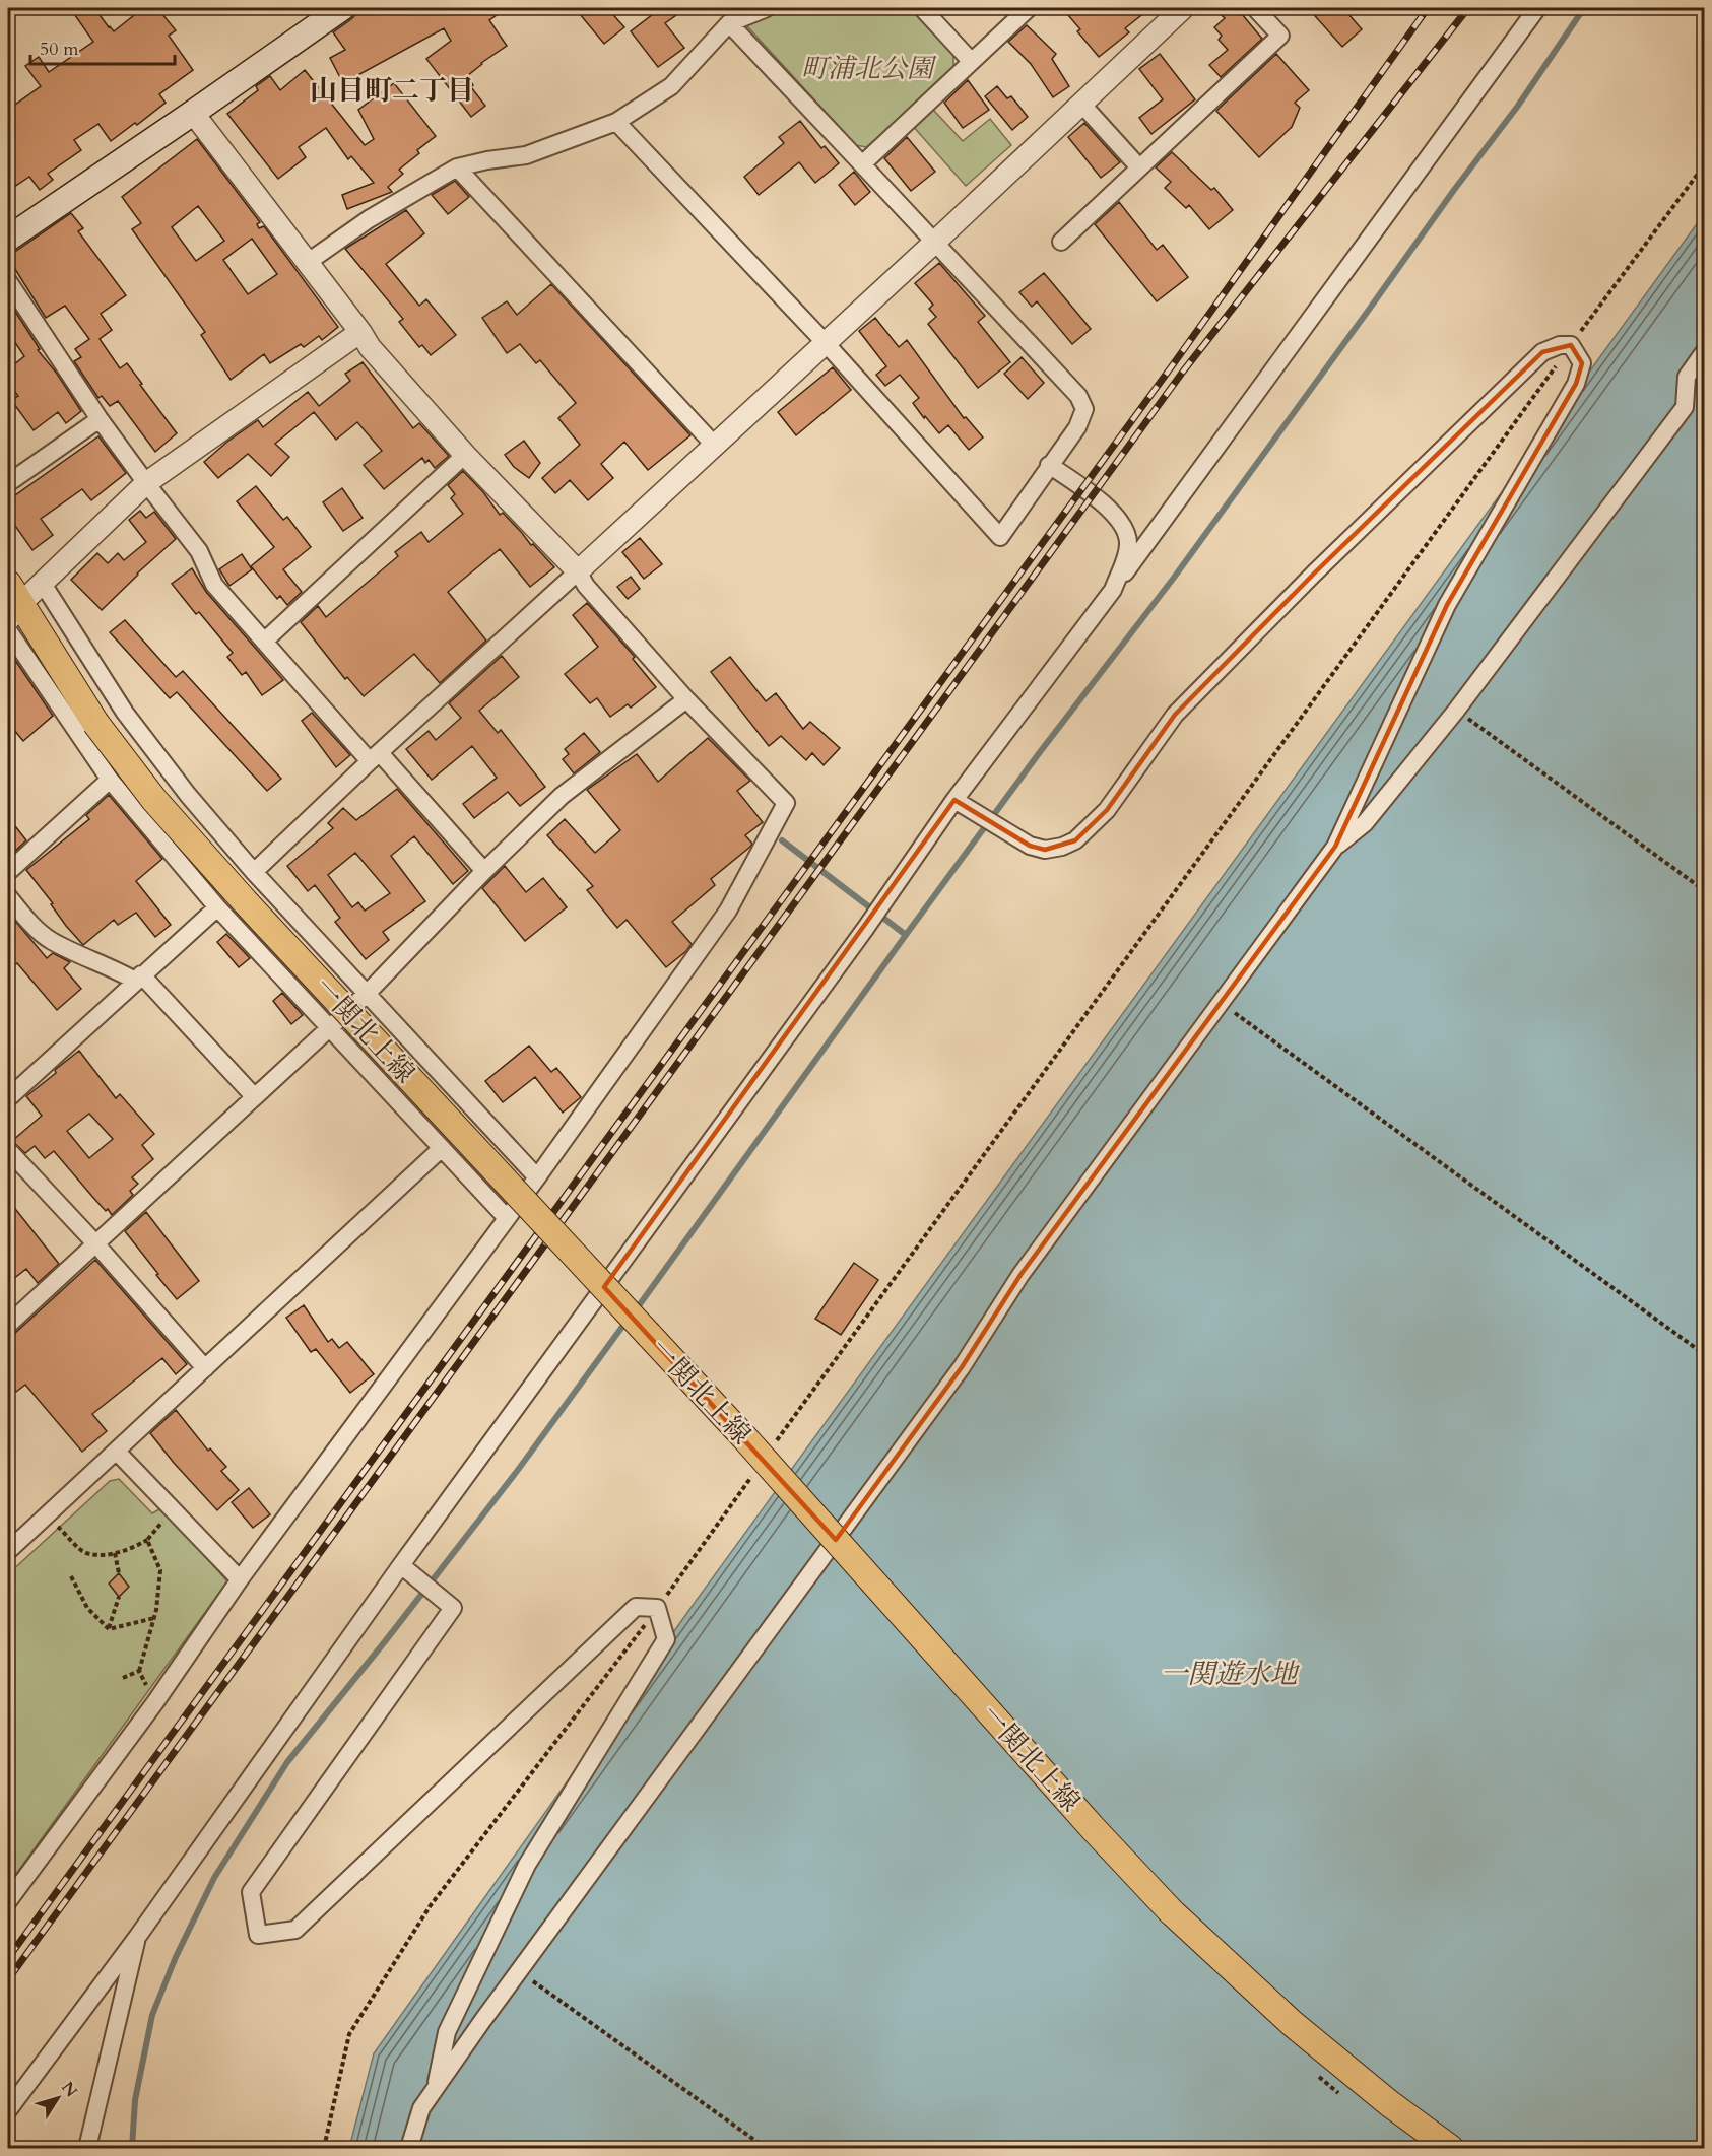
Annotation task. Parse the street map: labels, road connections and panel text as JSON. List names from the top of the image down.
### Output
{
  "streets": {
    "main road": ["一関北上線"]
  },
  "districts": ["山目町二丁目"],
  "water": ["一関遊水地"],
  "parks": ["町浦北公園"],
  "scale_bar": "50 m",
  "north": "top right"
}
